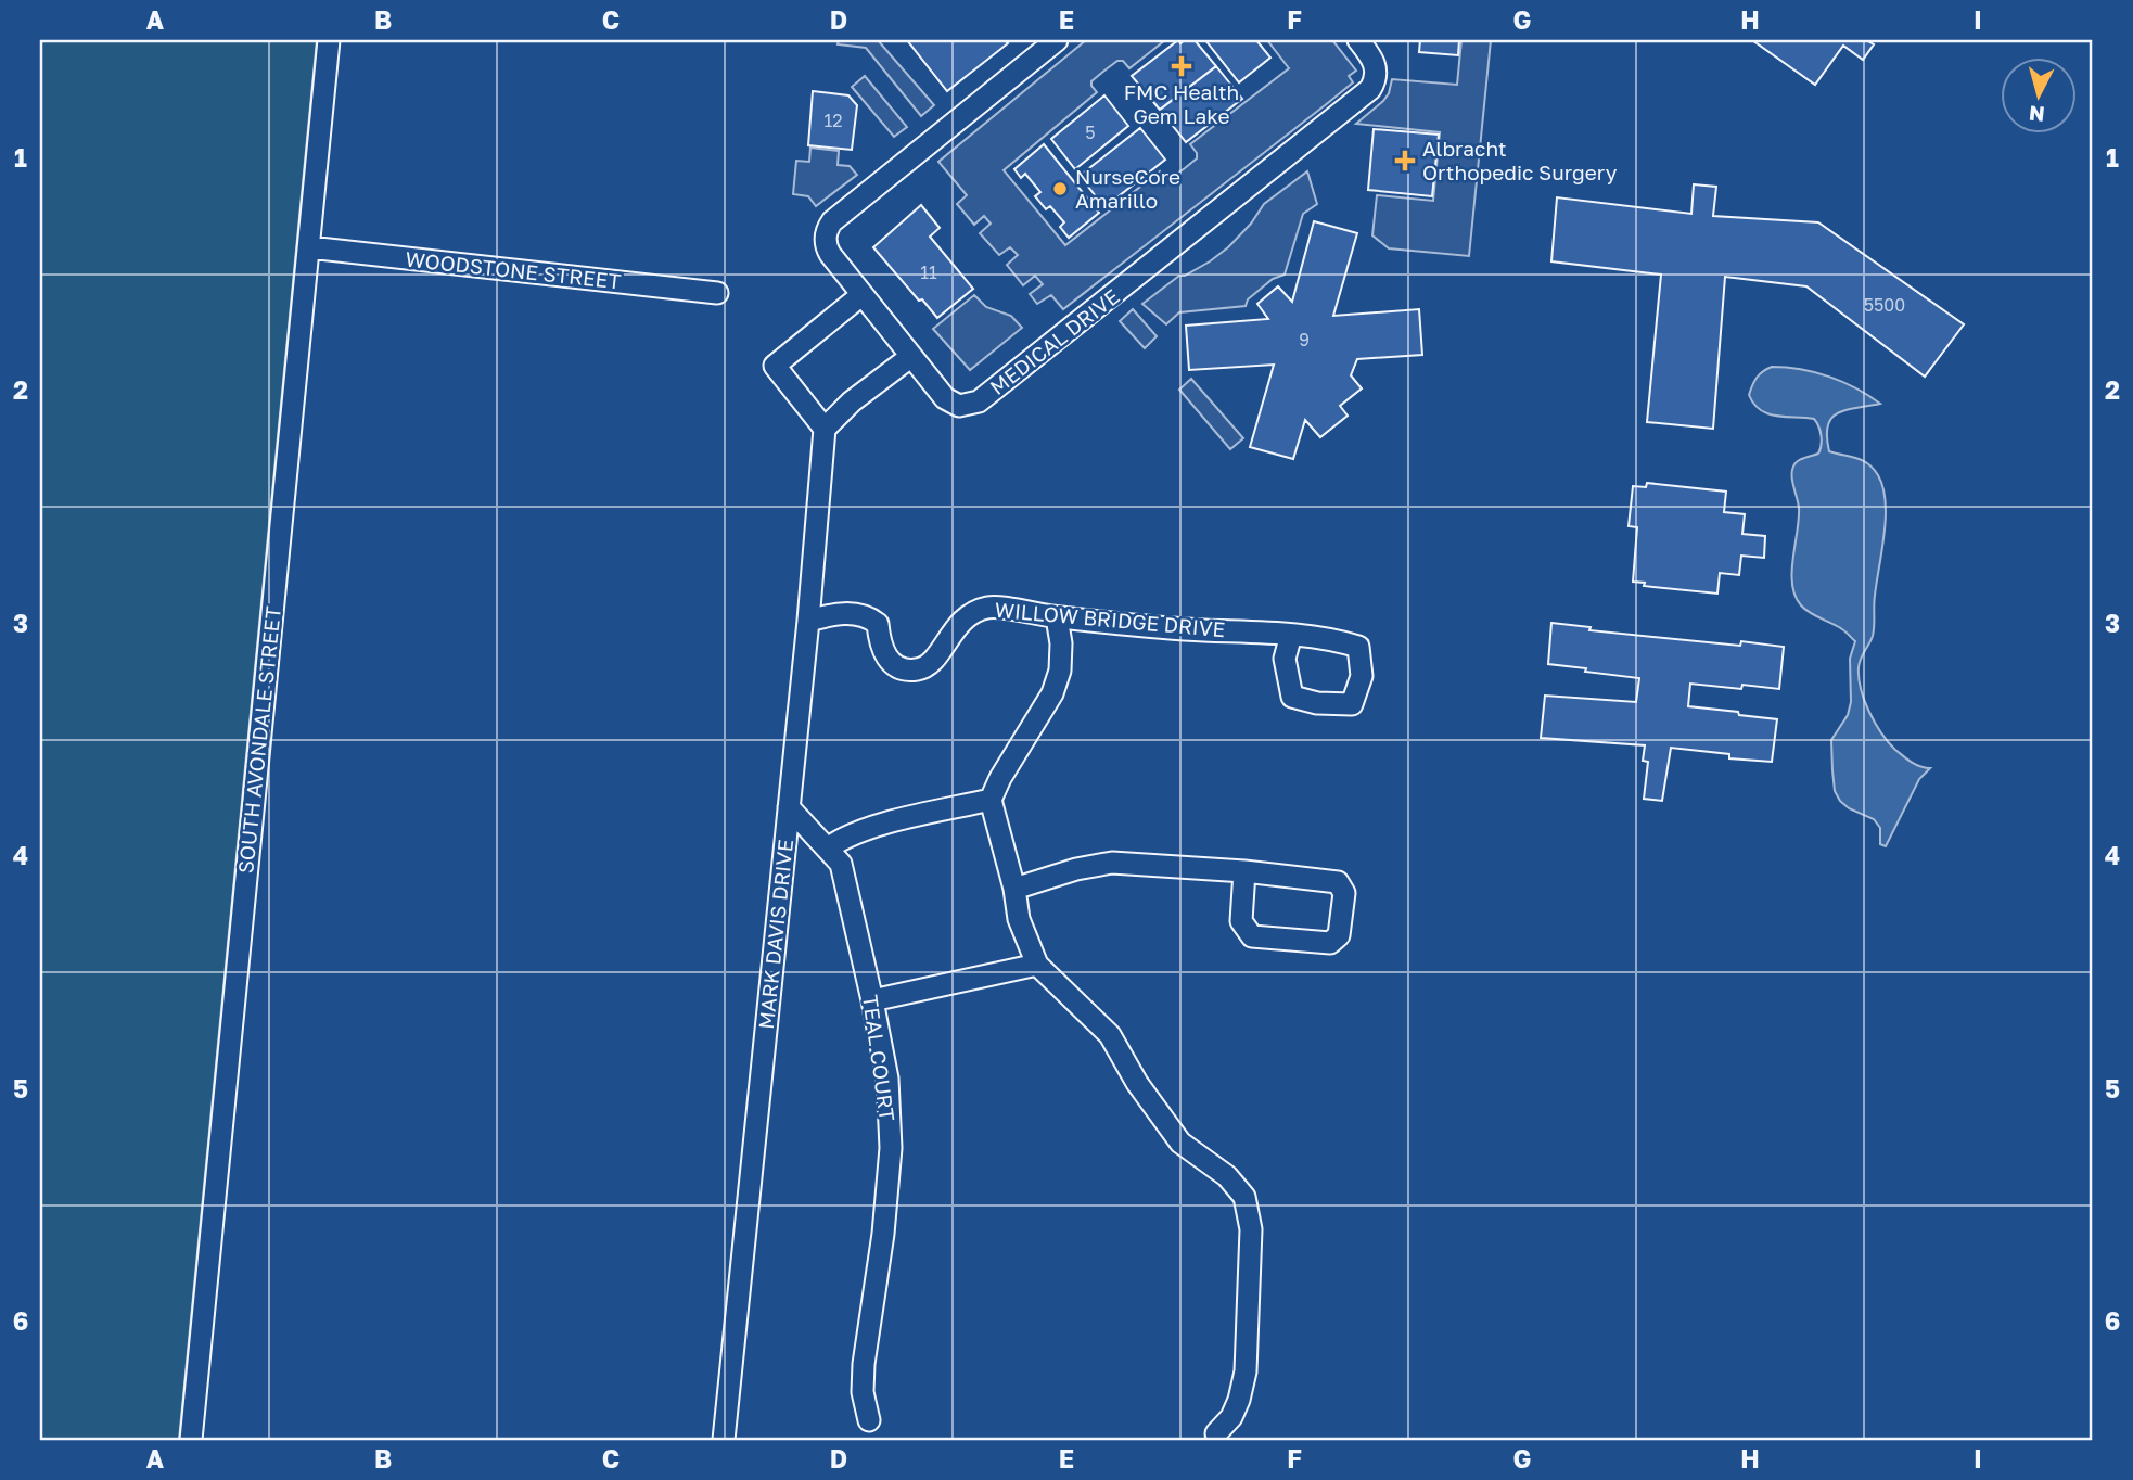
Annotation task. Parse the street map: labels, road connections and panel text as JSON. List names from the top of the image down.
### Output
{
  "streets": {
    "street": [
      "WOODSTONE STREET",
      "MEDICAL DRIVE",
      "WILLOW BRIDGE DRIVE",
      "SOUTH AVONDALE STREET",
      "MARK DAVIS DRIVE",
      "TEAL COURT"
    ]
  },
  "crossings": [
    ["WOODSTONE STREET", "SOUTH AVONDALE STREET"],
    ["WILLOW BRIDGE DRIVE", "MARK DAVIS DRIVE"],
    ["MARK DAVIS DRIVE", "TEAL COURT"]
  ],
  "places": {
    "health": ["FMC Health Gem Lake", "Albracht Orthopedic Surgery"],
    "other": ["NurseCore Amarillo"]
  },
  "house_numbers": [
    "12",
    "5",
    "11",
    "5500",
    "9"
  ],
  "north": "bottom",
  "grid": {
    "columns": [
      "A",
      "B",
      "C",
      "D",
      "E",
      "F",
      "G",
      "H",
      "I"
    ],
    "rows": [
      "1",
      "2",
      "3",
      "4",
      "5",
      "6"
    ]
  }
}
